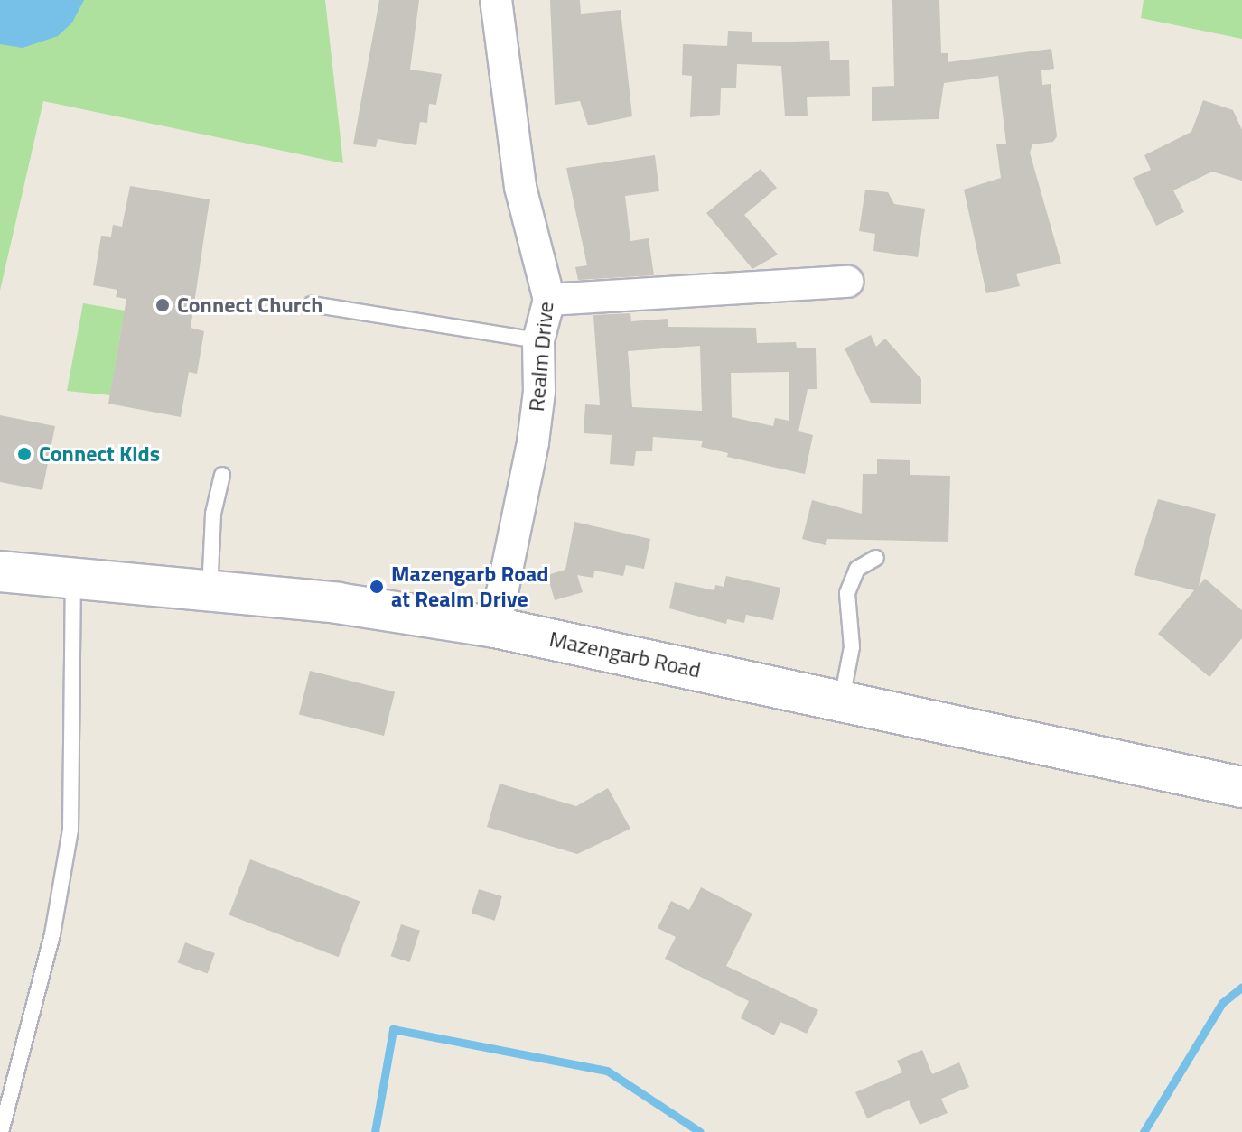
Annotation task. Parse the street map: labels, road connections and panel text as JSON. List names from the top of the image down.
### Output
{
  "streets": {
    "main road": ["Mazengarb Road"],
    "street": ["Realm Drive"]
  },
  "crossings": [
    ["Realm Drive", "Mazengarb Road"]
  ],
  "places": ["Connect Church", "Connect Kids", "Mazengarb Road at Realm Drive"]
}
